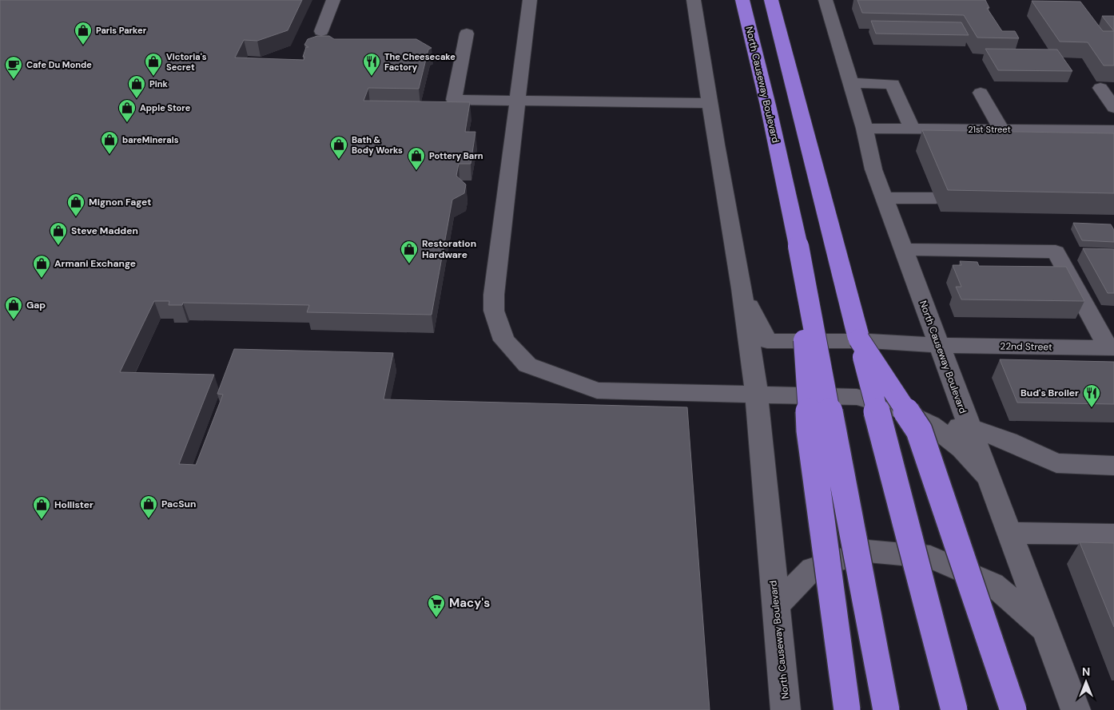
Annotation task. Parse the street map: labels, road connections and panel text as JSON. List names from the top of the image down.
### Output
{
  "streets": {
    "highway": ["North Causeway Boulevard"],
    "street": ["21st Street", "22nd Street"]
  },
  "crossings": [
    ["North Causeway Boulevard", "21st Street"],
    ["North Causeway Boulevard", "22nd Street"]
  ],
  "places": {
    "shop": [
      "Paris Parker",
      "Victoria's Secret",
      "Pink",
      "Apple Store",
      "bareMinerals",
      "Bath & Body Works",
      "Pottery Barn",
      "Mignon Faget",
      "Steve Madden",
      "Restoration Hardware",
      "Armani Exchange",
      "Gap",
      "PacSun",
      "Hollister"
    ],
    "restaurant": ["The Cheesecake Factory", "Bud's Broiler"],
    "cafe": ["Cafe Du Monde"],
    "supermarket": ["Macy's"]
  },
  "north": "top"
}
